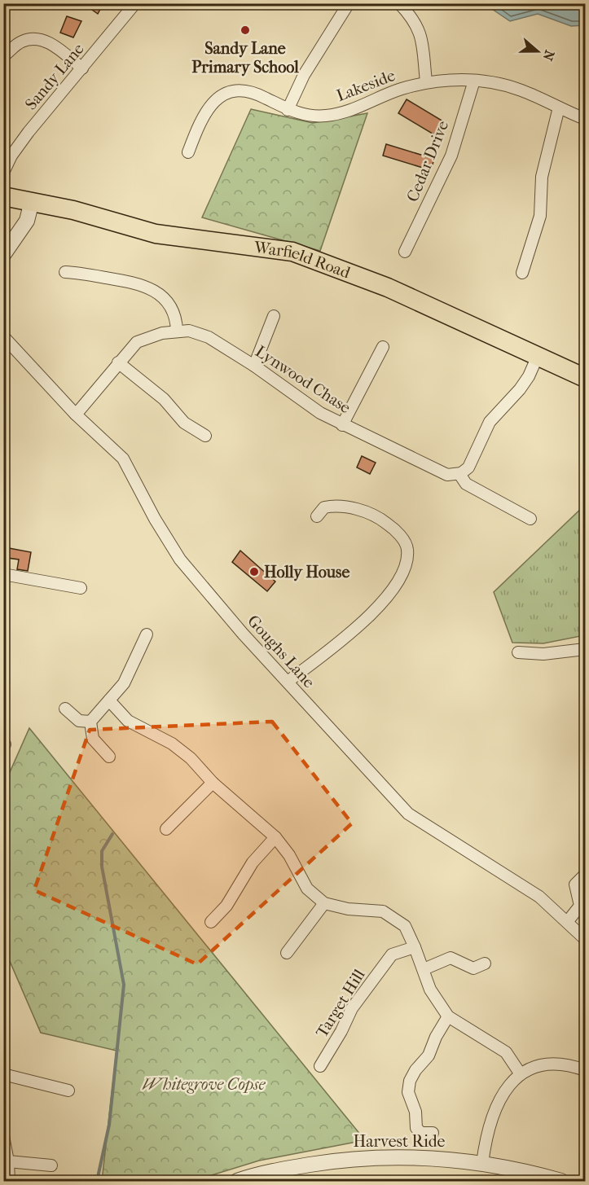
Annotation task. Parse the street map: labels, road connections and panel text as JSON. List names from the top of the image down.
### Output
{
  "streets": {
    "main road": ["Warfield Road"],
    "street": [
      "Sandy Lane",
      "Lakeside",
      "Cedar Drive",
      "Lynwood Chase",
      "Goughs Lane",
      "Target Hill",
      "Harvest Ride"
    ]
  },
  "crossings": [
    ["Lakeside", "Cedar Drive"],
    ["Lynwood Chase", "Goughs Lane"]
  ],
  "parks": ["Whitegrove Copse"],
  "places": ["Sandy Lane Primary School", "Holly House"],
  "north": "right"
}
